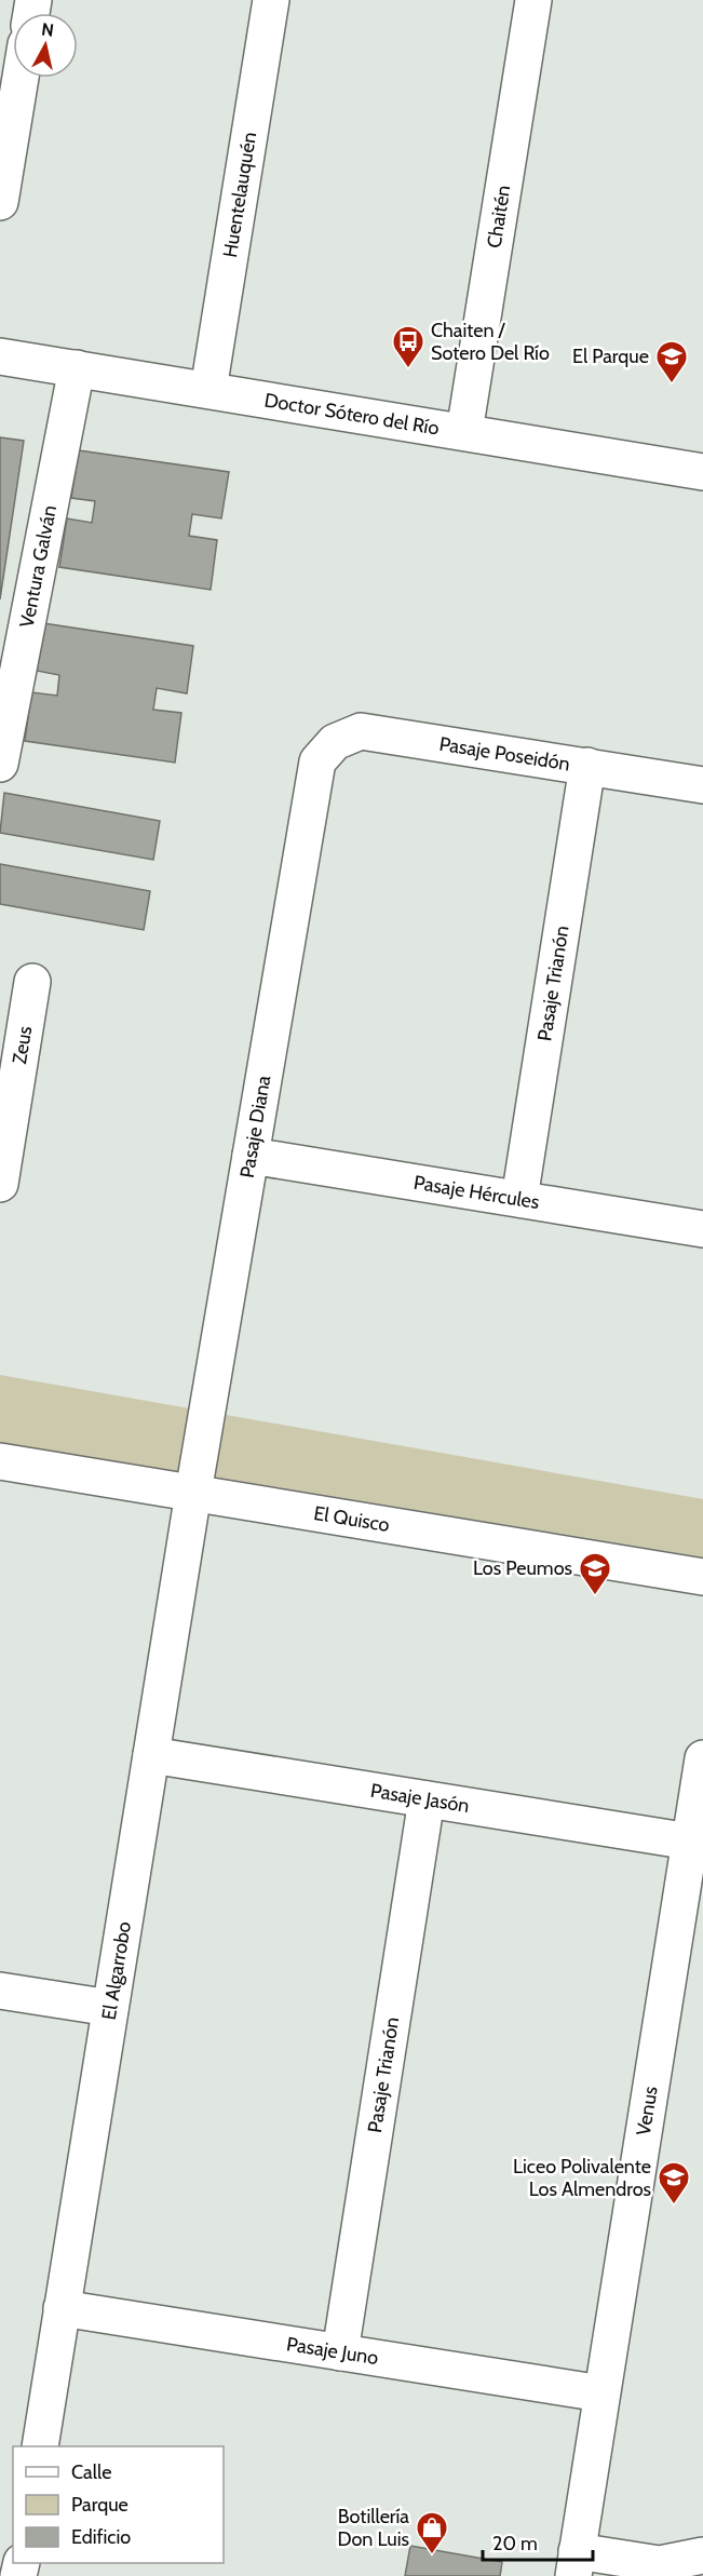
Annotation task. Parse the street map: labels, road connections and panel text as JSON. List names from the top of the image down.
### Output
{
  "streets": {
    "street": [
      "Huentelauquén",
      "Chaitén",
      "Doctor Sótero del Río",
      "Ventura Galván",
      "Pasaje Poseidón",
      "Pasaje Trianón",
      "Zeus",
      "Pasaje Diana",
      "Pasaje Hércules",
      "El Quisco",
      "Pasaje Jasón",
      "El Algarrobo",
      "Venus",
      "Pasaje Juno"
    ]
  },
  "crossings": [
    ["Huentelauquén", "Doctor Sótero del Río"],
    ["Chaitén", "Doctor Sótero del Río"],
    ["Doctor Sótero del Río", "Ventura Galván"],
    ["Pasaje Poseidón", "Pasaje Trianón"],
    ["Pasaje Poseidón", "Pasaje Diana"],
    ["Pasaje Trianón", "Pasaje Hércules"],
    ["Pasaje Trianón", "Pasaje Jasón"],
    ["Pasaje Trianón", "Pasaje Juno"],
    ["Pasaje Diana", "Pasaje Hércules"],
    ["Pasaje Diana", "El Quisco"],
    ["Pasaje Diana", "El Algarrobo"],
    ["El Quisco", "El Algarrobo"],
    ["Pasaje Jasón", "El Algarrobo"],
    ["Pasaje Jasón", "Venus"],
    ["El Algarrobo", "Pasaje Juno"],
    ["Venus", "Pasaje Juno"]
  ],
  "places": {
    "bus stop": ["Chaiten / Sotero Del Río"],
    "school or university": ["El Parque", "Los Peumos", "Liceo Polivalente Los Almendros"],
    "shop": ["Botillería Don Luis"]
  },
  "legend": ["Calle", "Parque", "Edificio"],
  "scale_bar": "20 m",
  "north": "top"
}
